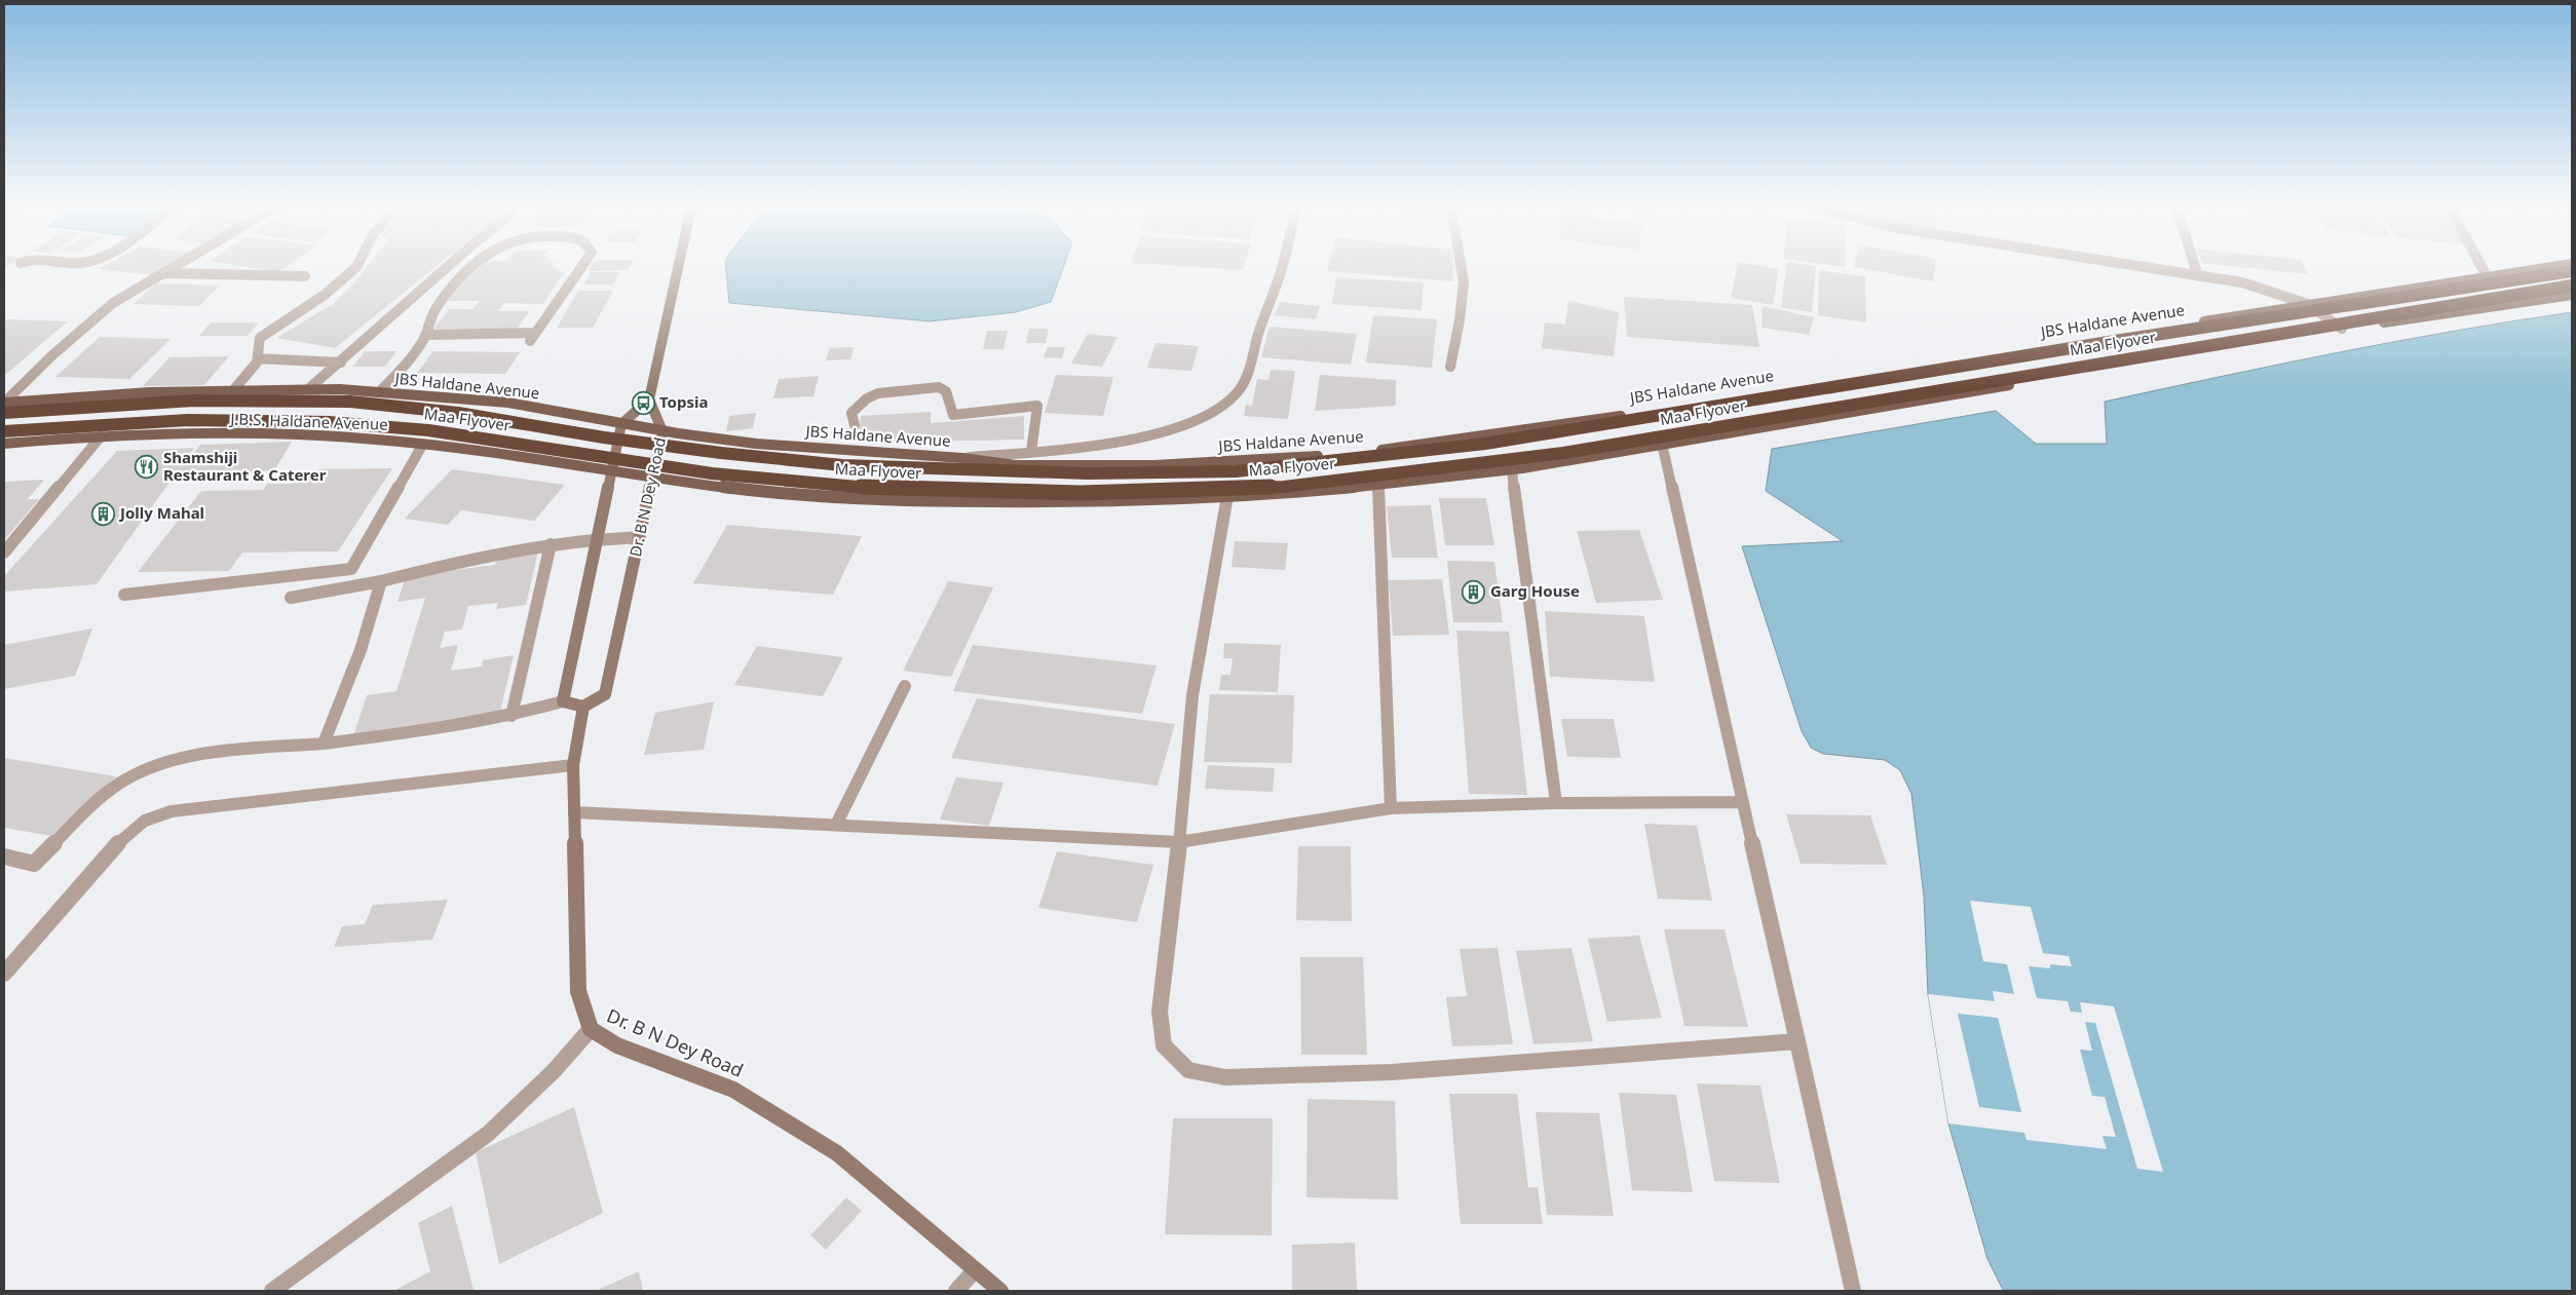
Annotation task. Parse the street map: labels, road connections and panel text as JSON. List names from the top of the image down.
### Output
{
  "streets": {
    "highway": ["Maa Flyover"],
    "main road": ["JBS Haldane Avenue", "J.B.S. Haldane Avenue", "Dr. B N Dey Road"]
  },
  "crossings": [
    ["JBS Haldane Avenue", "Dr. B N Dey Road"]
  ],
  "places": {
    "bus stop": ["Topsia"],
    "restaurant": ["Shamshiji Restaurant & Caterer"],
    "building": ["Jolly Mahal", "Garg House"]
  }
}
